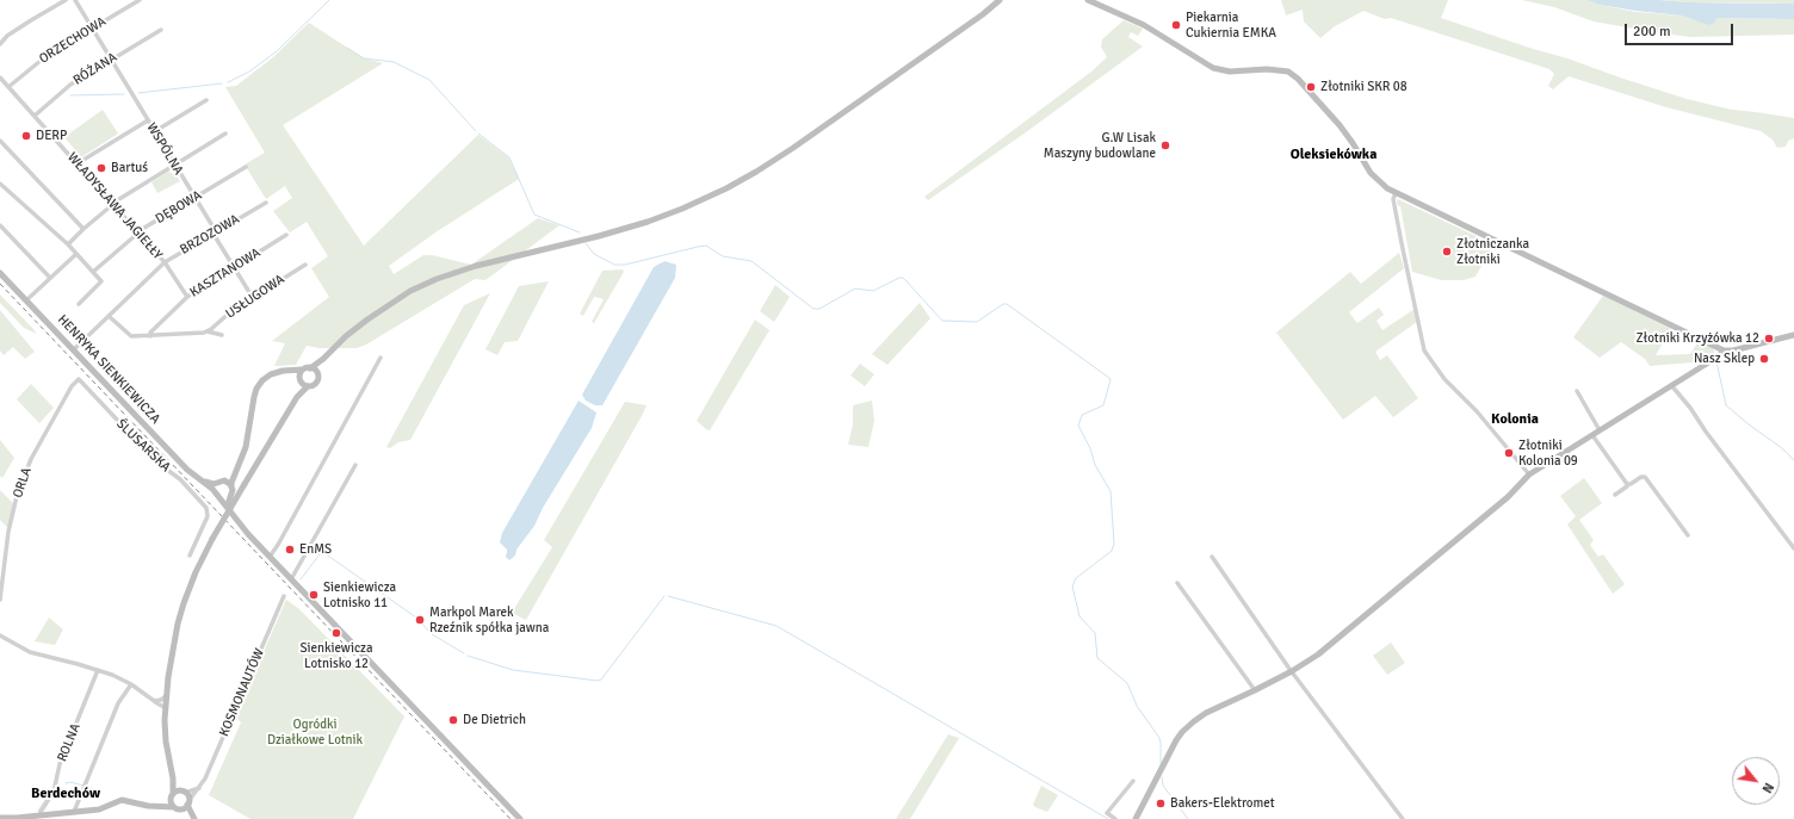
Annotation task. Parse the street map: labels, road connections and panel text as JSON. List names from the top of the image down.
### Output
{
  "streets": {
    "main road": ["HENRYKA SIENKIEWICZA"],
    "street": [
      "ORZECHOWA",
      "RÓŻANA",
      "WSPÓLNA",
      "WŁADYSŁAWA JAGIEŁŁY",
      "DĘBOWA",
      "BRZOZOWA",
      "KASZTANOWA",
      "USŁUGOWA",
      "ŚLUSARSKA",
      "ORLA",
      "KOSMONAUTÓW",
      "ROLNA"
    ]
  },
  "crossings": [
    ["ORZECHOWA", "WSPÓLNA"],
    ["ORZECHOWA", "WŁADYSŁAWA JAGIEŁŁY"],
    ["RÓŻANA", "WSPÓLNA"],
    ["RÓŻANA", "WŁADYSŁAWA JAGIEŁŁY"],
    ["WSPÓLNA", "DĘBOWA"],
    ["WSPÓLNA", "BRZOZOWA"],
    ["WSPÓLNA", "KASZTANOWA"],
    ["WSPÓLNA", "USŁUGOWA"],
    ["WŁADYSŁAWA JAGIEŁŁY", "DĘBOWA"],
    ["WŁADYSŁAWA JAGIEŁŁY", "BRZOZOWA"],
    ["WŁADYSŁAWA JAGIEŁŁY", "KASZTANOWA"],
    ["BRZOZOWA", "HENRYKA SIENKIEWICZA"],
    ["ŚLUSARSKA", "ORLA"]
  ],
  "districts": ["Oleksiekówka", "Kolonia", "Berdechów"],
  "parks": ["Ogródki Działkowe Lotnik"],
  "places": [
    "Piekarnia Cukiernia EMKA",
    "Złotniki SKR 08",
    "DERP",
    "G.W Lisak Maszyny budowlane",
    "Bartuś",
    "Złotniczanka Złotniki",
    "Złotniki Krzyżówka 12",
    "Nasz Sklep",
    "Złotniki Kolonia 09",
    "EnMS",
    "Sienkiewicza Lotnisko 11",
    "Markpol Marek Rzeźnik spółka jawna",
    "Sienkiewicza Lotnisko 12",
    "De Dietrich",
    "Bakers-Elektromet"
  ],
  "scale_bar": "200 m",
  "north": "bottom right"
}
